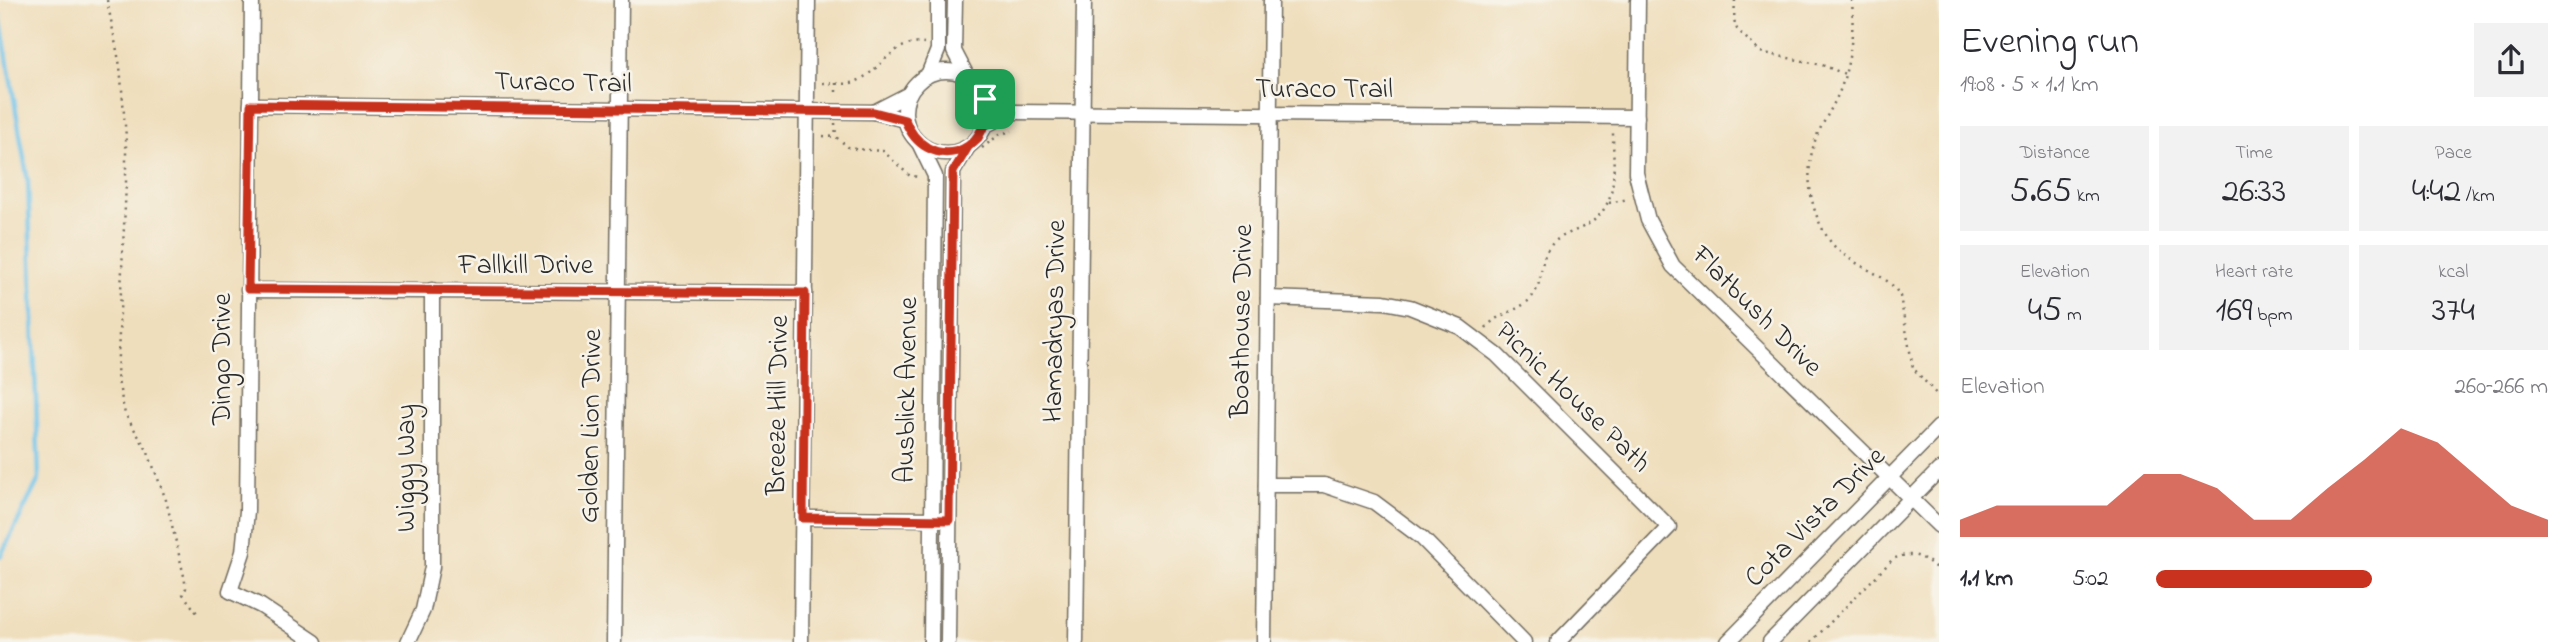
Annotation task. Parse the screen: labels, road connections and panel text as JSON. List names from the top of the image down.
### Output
{
  "streets": {
    "street": [
      "Turaco Trail",
      "Fallkill Drive",
      "Flatbush Drive",
      "Hamadryas Drive",
      "Boathouse Drive",
      "Dingo Drive",
      "Ausblick Avenue",
      "Picnic House Path",
      "Breeze Hill Drive",
      "Golden Lion Drive",
      "Wiggy Way",
      "Cota Vista Drive"
    ]
  },
  "crossings": [
    ["Turaco Trail", "Flatbush Drive"],
    ["Turaco Trail", "Hamadryas Drive"],
    ["Turaco Trail", "Boathouse Drive"],
    ["Turaco Trail", "Dingo Drive"],
    ["Turaco Trail", "Ausblick Avenue"],
    ["Turaco Trail", "Breeze Hill Drive"],
    ["Turaco Trail", "Golden Lion Drive"],
    ["Fallkill Drive", "Dingo Drive"],
    ["Fallkill Drive", "Breeze Hill Drive"],
    ["Fallkill Drive", "Golden Lion Drive"],
    ["Fallkill Drive", "Wiggy Way"],
    ["Flatbush Drive", "Cota Vista Drive"],
    ["Boathouse Drive", "Picnic House Path"]
  ],
  "page": {
    "heading": ["Evening run", "19:08 · 5 × 1.1 km"],
    "stats": [
      ["Distance", "5.65 km"],
      ["Time", "26:33"],
      ["Pace", "4:42 /km"],
      ["Elevation", "45 m"],
      ["Heart rate", "169 bpm"],
      ["kcal", "374"]
    ],
    "chart": ["Elevation", "260–266 m"],
    "list": [
      {
        "name": "1.1 km",
        "note": "5:02"
      }
    ]
  }
}
